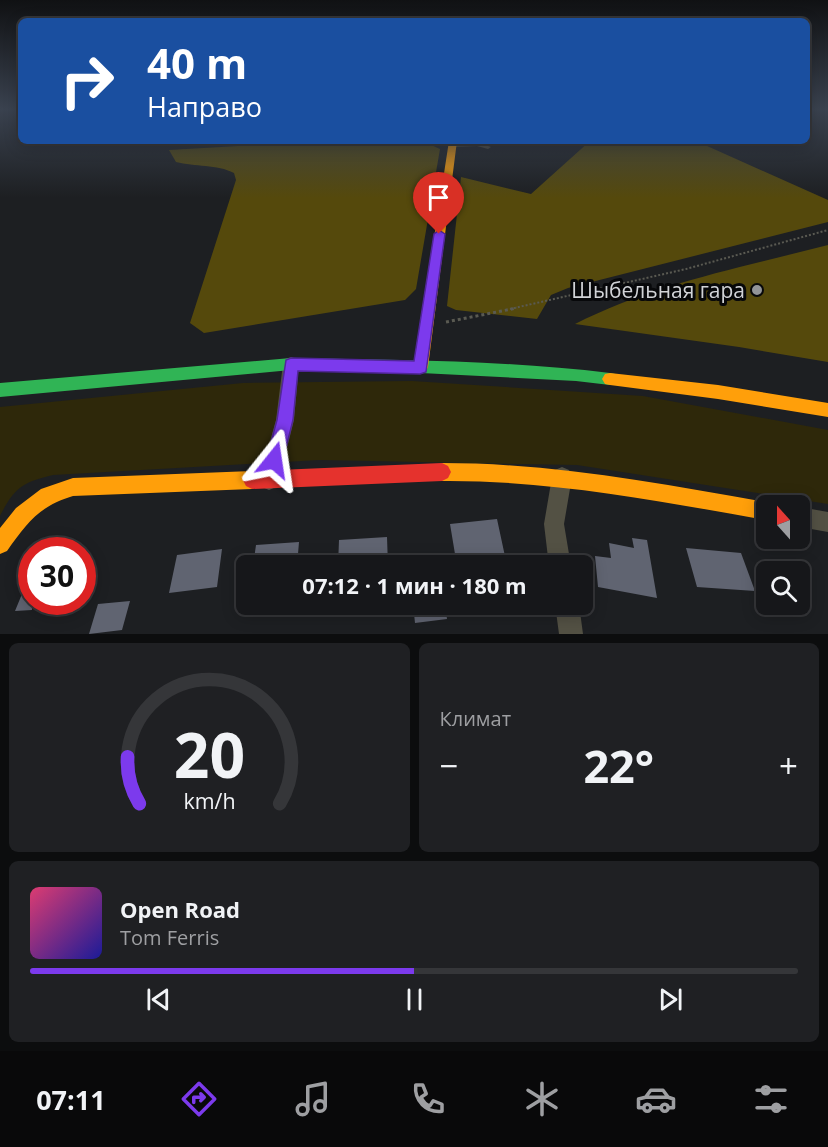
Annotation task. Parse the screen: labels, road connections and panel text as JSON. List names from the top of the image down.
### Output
{
  "places": ["Шыбельная гара"],
  "north": "top",
  "page": {
    "turn": ["40 m", "Направо"],
    "limit": "30",
    "trip": "07:12 · 1 мин · 180 m",
    "tile": "Климат",
    "heat": ["−", "22°", "+"],
    "song": ["Open Road", "Tom Ferris"],
    "tabs": "07:11",
    "gauge": ["20", "km/h"]
  }
}
